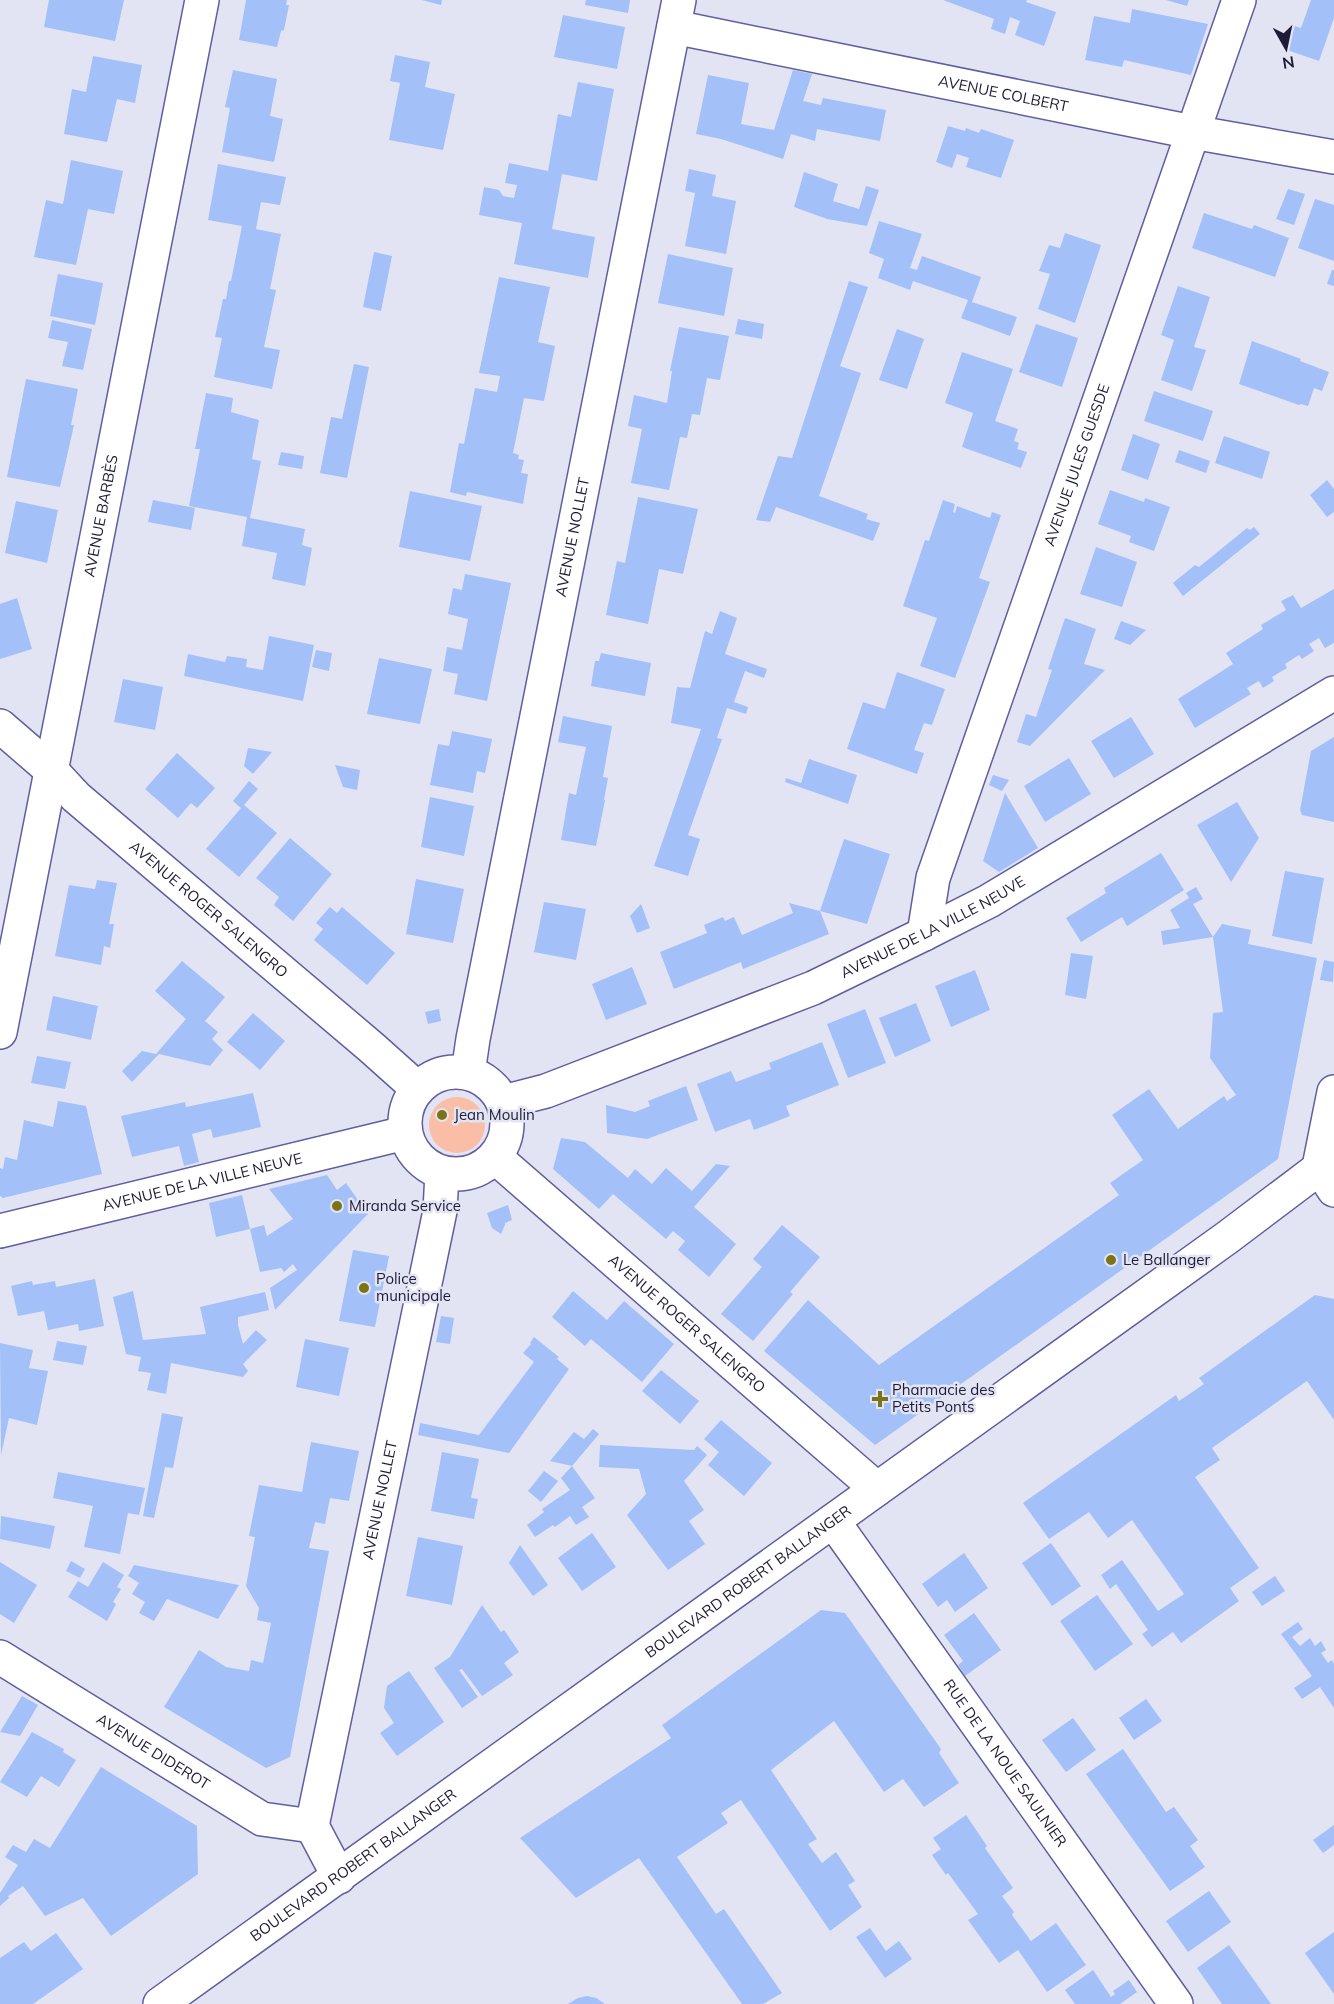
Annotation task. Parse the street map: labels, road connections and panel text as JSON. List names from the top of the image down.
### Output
{
  "streets": {
    "street": [
      "AVENUE COLBERT",
      "AVENUE JULES GUESDE",
      "AVENUE BARBÈS",
      "AVENUE NOLLET",
      "AVENUE ROGER SALENGRO",
      "AVENUE DE LA VILLE NEUVE",
      "BOULEVARD ROBERT BALLANGER",
      "AVENUE DIDEROT",
      "RUE DE LA NOUE SAULNIER"
    ]
  },
  "crossings": [
    ["AVENUE COLBERT", "AVENUE JULES GUESDE"],
    ["AVENUE COLBERT", "AVENUE NOLLET"],
    ["AVENUE JULES GUESDE", "AVENUE DE LA VILLE NEUVE"],
    ["AVENUE BARBÈS", "AVENUE ROGER SALENGRO"],
    ["AVENUE NOLLET", "AVENUE ROGER SALENGRO"],
    ["AVENUE NOLLET", "AVENUE DE LA VILLE NEUVE"],
    ["AVENUE NOLLET", "AVENUE DIDEROT"],
    ["AVENUE ROGER SALENGRO", "AVENUE DE LA VILLE NEUVE"],
    ["AVENUE ROGER SALENGRO", "BOULEVARD ROBERT BALLANGER"],
    ["BOULEVARD ROBERT BALLANGER", "RUE DE LA NOUE SAULNIER"]
  ],
  "places": {
    "other": [
      "Jean Moulin",
      "Miranda Service",
      "Le Ballanger",
      "Police municipale"
    ],
    "health": ["Pharmacie des Petits Ponts"]
  },
  "north": "bottom"
}
